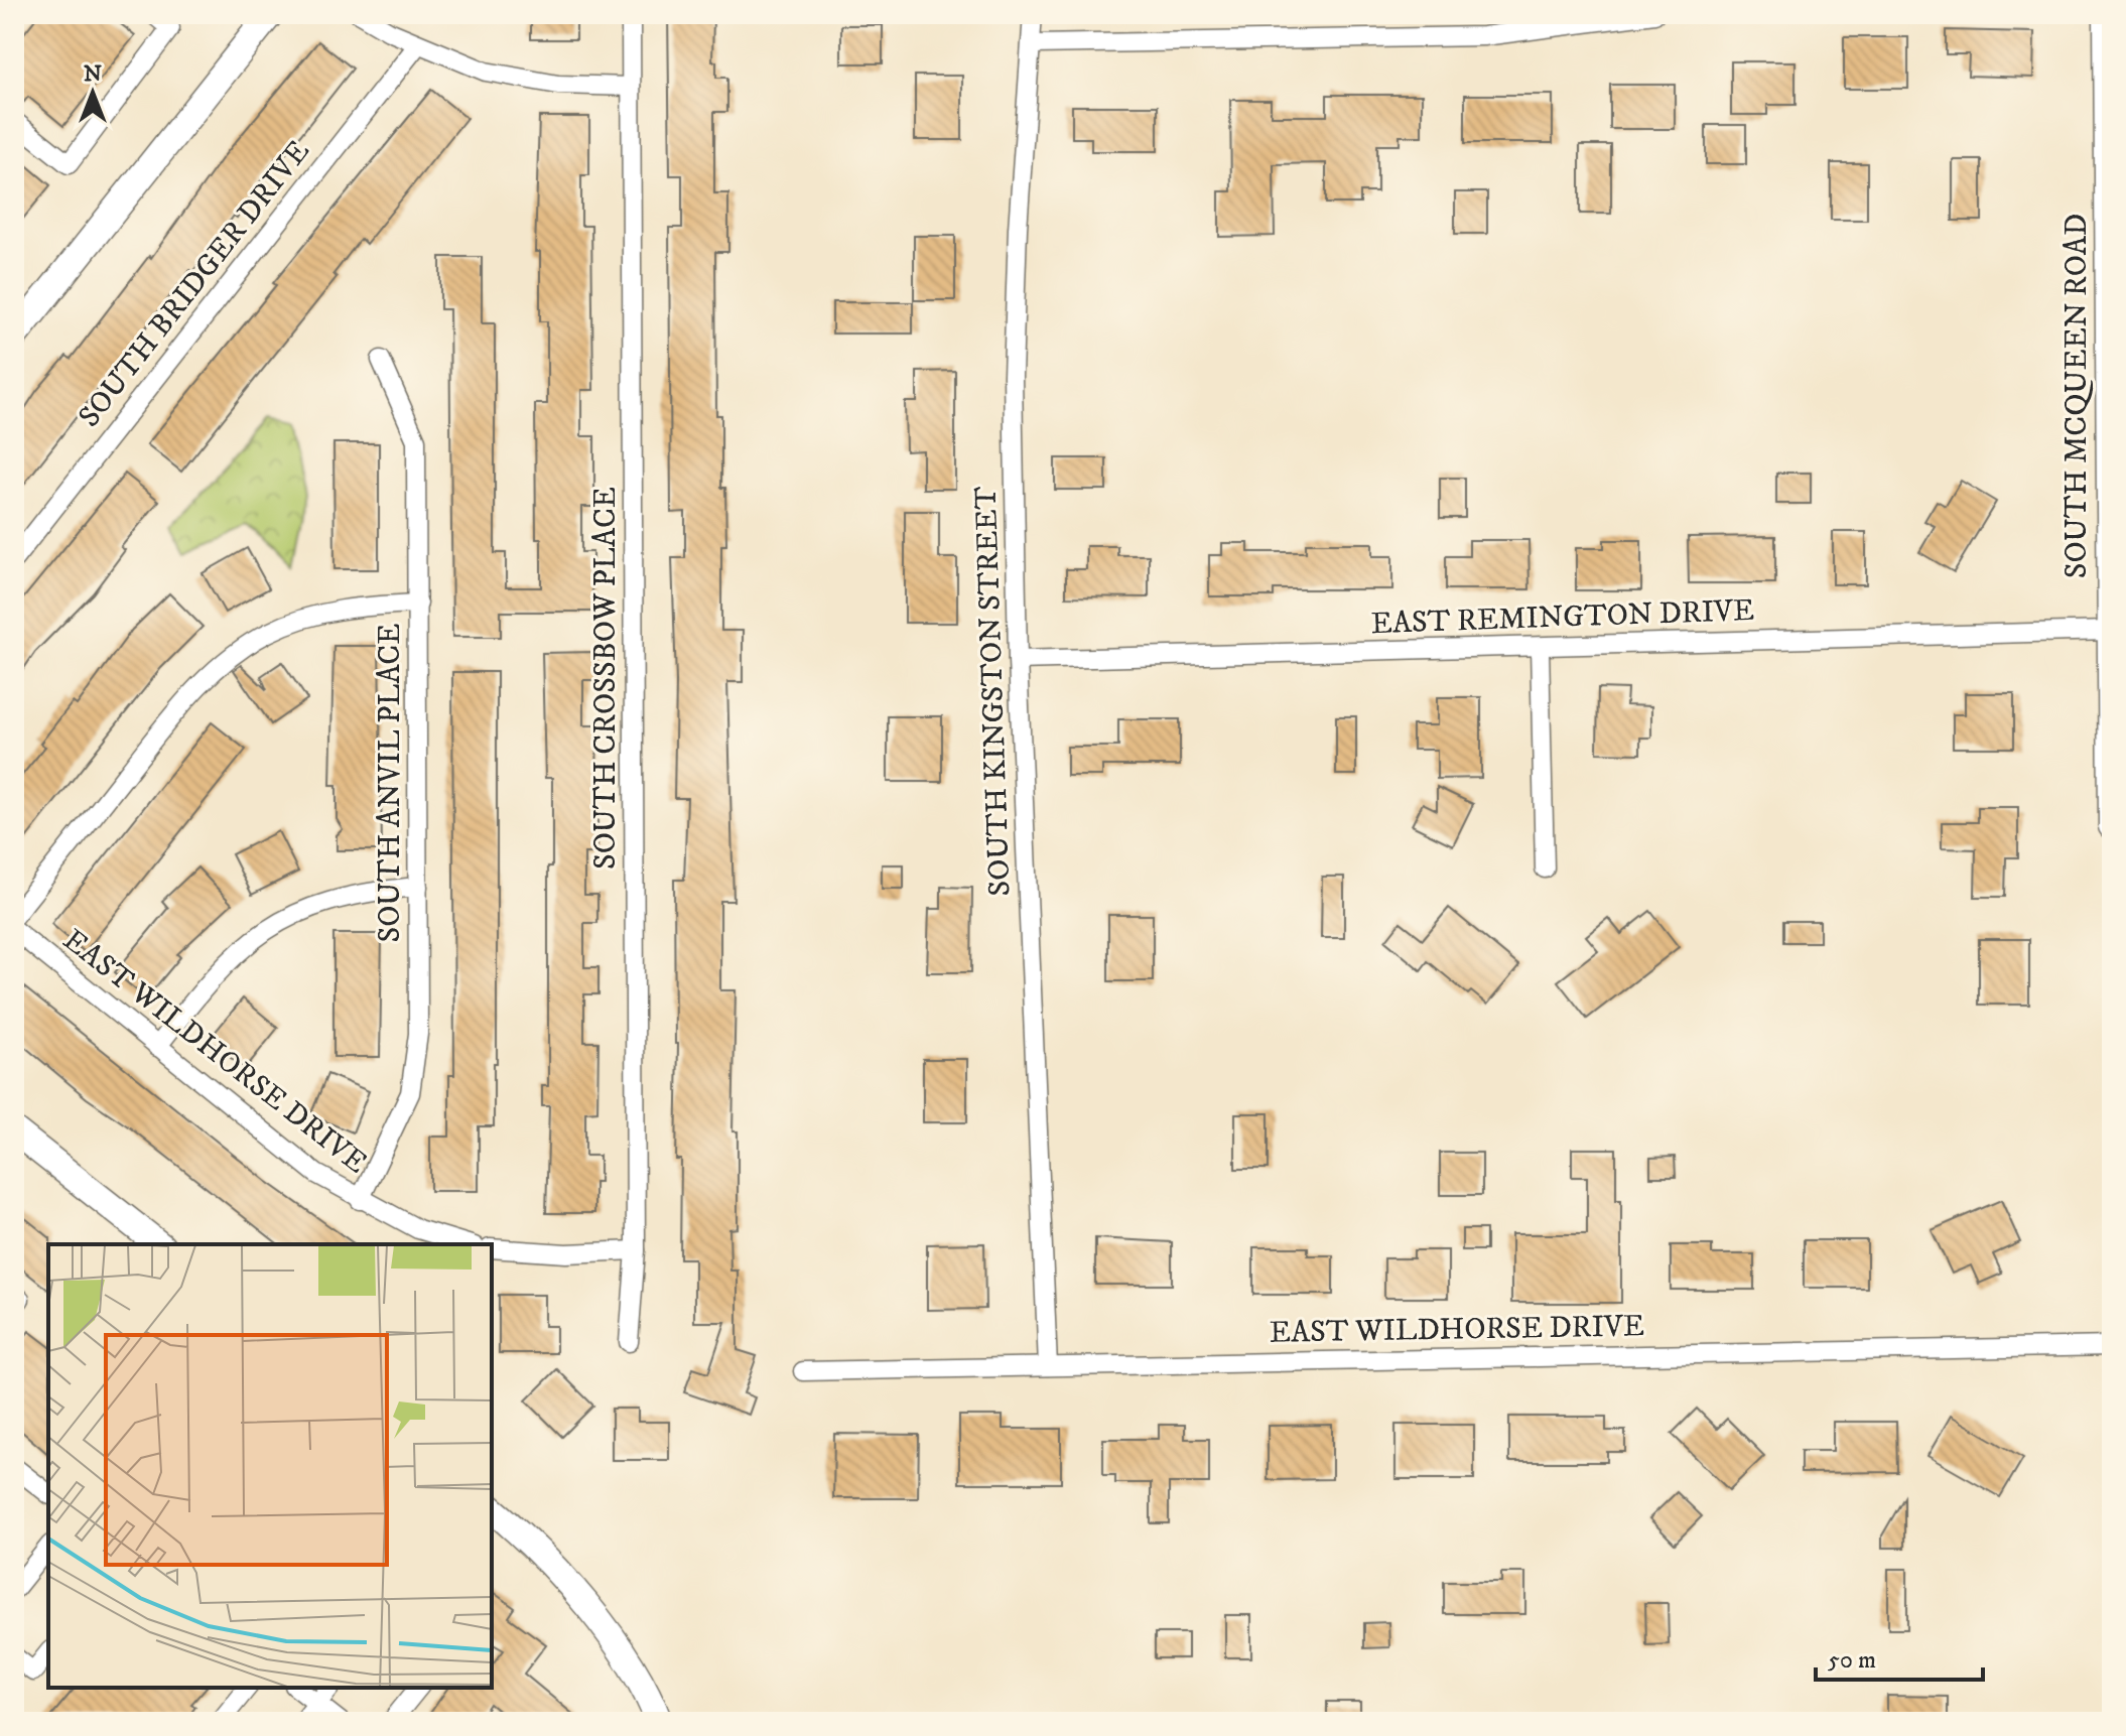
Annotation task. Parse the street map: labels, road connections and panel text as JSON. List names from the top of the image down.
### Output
{
  "streets": {
    "street": [
      "SOUTH BRIDGER DRIVE",
      "SOUTH MCQUEEN ROAD",
      "EAST REMINGTON DRIVE",
      "SOUTH CROSSBOW PLACE",
      "SOUTH KINGSTON STREET",
      "SOUTH ANVIL PLACE",
      "EAST WILDHORSE DRIVE"
    ]
  },
  "crossings": [
    ["SOUTH MCQUEEN ROAD", "EAST REMINGTON DRIVE"],
    ["EAST REMINGTON DRIVE", "SOUTH KINGSTON STREET"],
    ["SOUTH KINGSTON STREET", "EAST WILDHORSE DRIVE"],
    ["SOUTH ANVIL PLACE", "EAST WILDHORSE DRIVE"]
  ],
  "scale_bar": "50 m",
  "north": "top"
}
